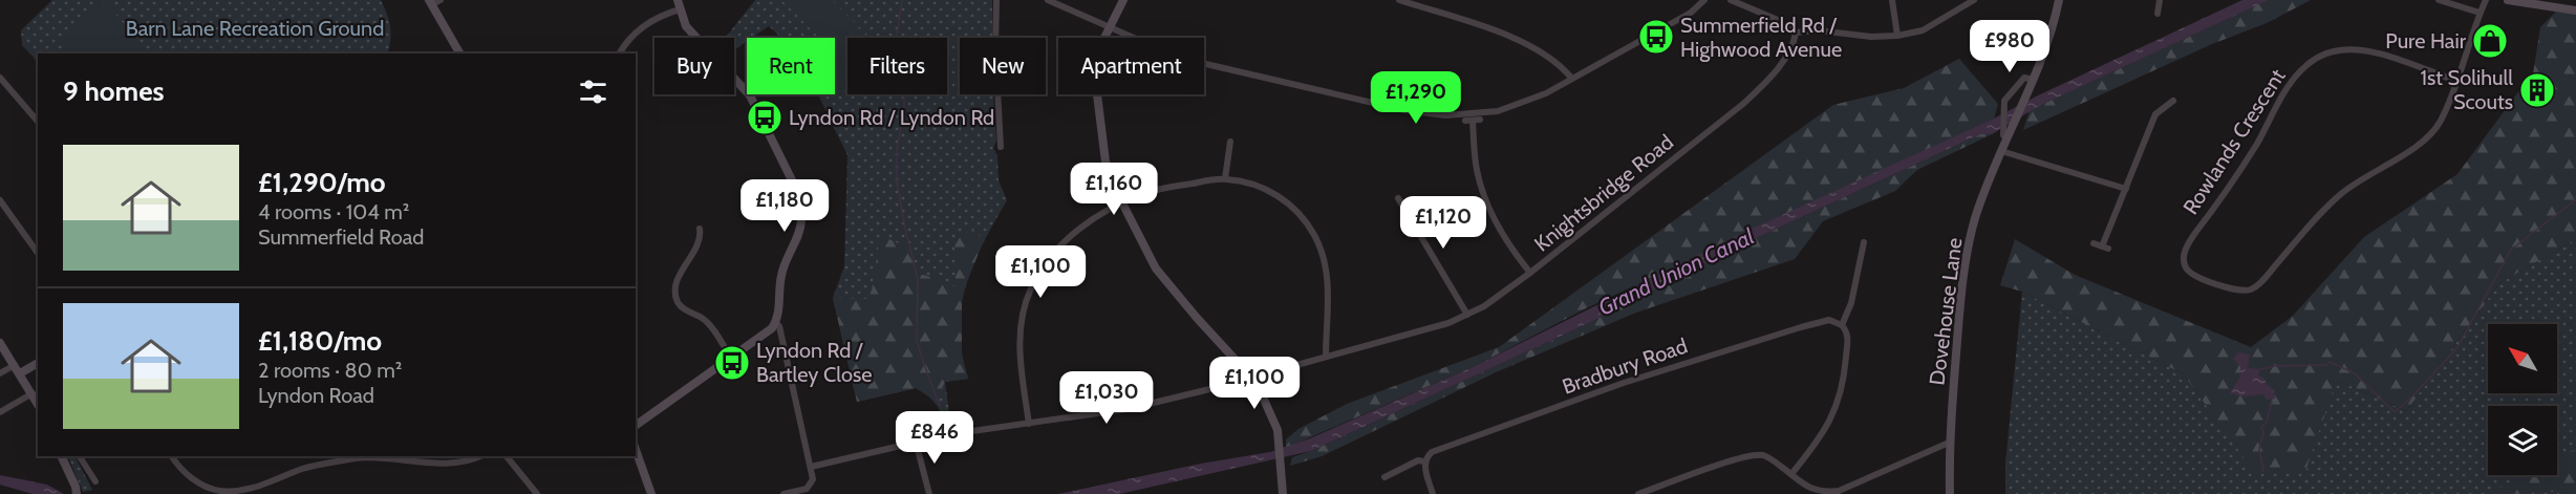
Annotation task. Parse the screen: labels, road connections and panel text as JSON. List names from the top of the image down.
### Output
{
  "streets": {
    "street": [
      "Rowlands Crescent",
      "Knightsbridge Road",
      "Dovehouse Lane",
      "Bradbury Road"
    ]
  },
  "water": ["Grand Union Canal"],
  "parks": ["Barn Lane Recreation Ground"],
  "places": {
    "bus stop": ["Summerfield Rd / Highwood Avenue", "Lyndon Rd / Lyndon Rd", "Lyndon Rd / Bartley Close"],
    "shop": ["Pure Hair"],
    "building": ["1st Solihull Scouts"]
  },
  "north": "top left",
  "page": {
    "price": [
      "£980",
      "£1,290",
      "£1,160",
      "£1,180",
      "£1,120",
      "£1,100",
      "£1,100",
      "£1,030",
      "£846"
    ],
    "chip": [
      "Buy",
      "Rent",
      "Filters",
      "New",
      "Apartment"
    ],
    "heading": "9 homes",
    "list": [
      {
        "name": "£1,290/mo",
        "note": "4 rooms · 104 m² · Summerfield Road"
      },
      {
        "name": "£1,180/mo",
        "note": "2 rooms · 80 m² · Lyndon Road"
      }
    ]
  }
}
